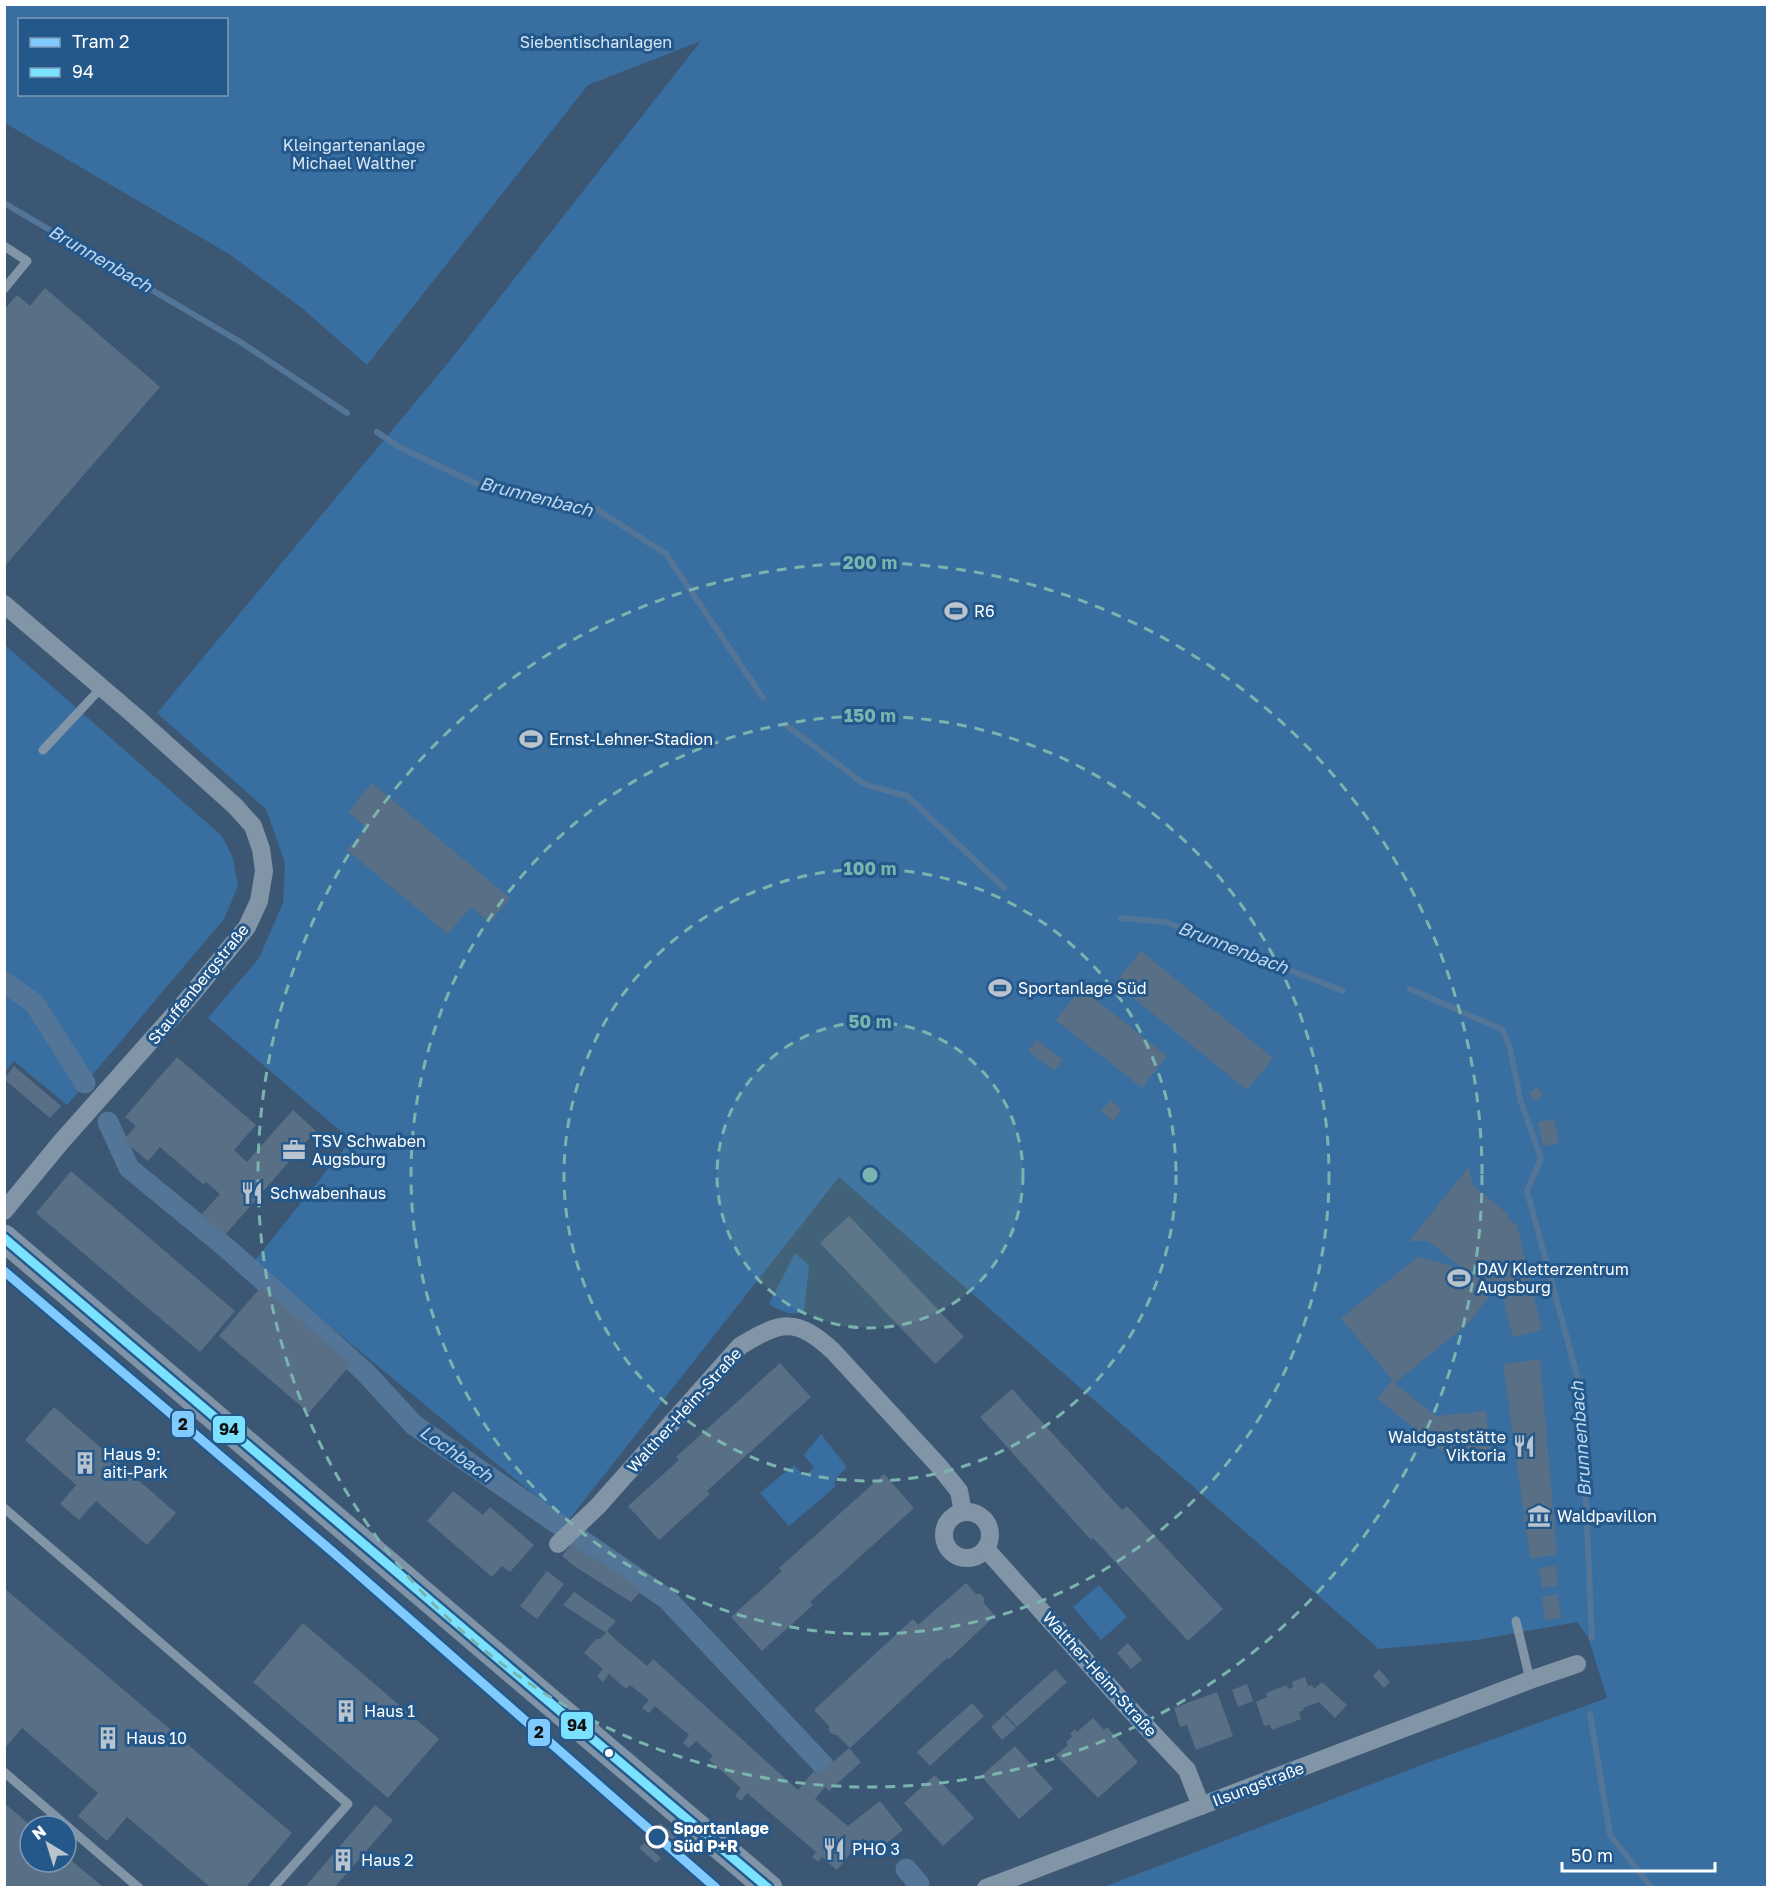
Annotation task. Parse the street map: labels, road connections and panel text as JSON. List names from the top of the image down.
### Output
{
  "streets": {
    "street": ["Stauffenbergstraße", "Walther-Heim-Straße", "Ilsungstraße"]
  },
  "crossings": [
    ["Walther-Heim-Straße", "Ilsungstraße"]
  ],
  "water": ["Brunnenbach", "Lochbach"],
  "parks": ["Siebentischanlagen", "Kleingartenanlage Michael Walther"],
  "places": {
    "sports": [
      "R6",
      "Ernst-Lehner-Stadion",
      "Sportanlage Süd",
      "DAV Kletterzentrum Augsburg"
    ],
    "office": ["TSV Schwaben Augsburg"],
    "restaurant": ["Schwabenhaus", "Waldgaststätte Viktoria", "PHO 3"],
    "building": [
      "Haus 9: aiti-Park",
      "Haus 1",
      "Haus 10",
      "Haus 2"
    ],
    "museum": ["Waldpavillon"],
    "other": ["Sportanlage Süd P+R"]
  },
  "lines": ["transit line 94", "tram line 2"],
  "legend": ["Tram 2", "94"],
  "scale_bar": "50 m",
  "north": "top left",
  "rings": [
    "200 m",
    "150 m",
    "100 m",
    "50 m"
  ]
}
